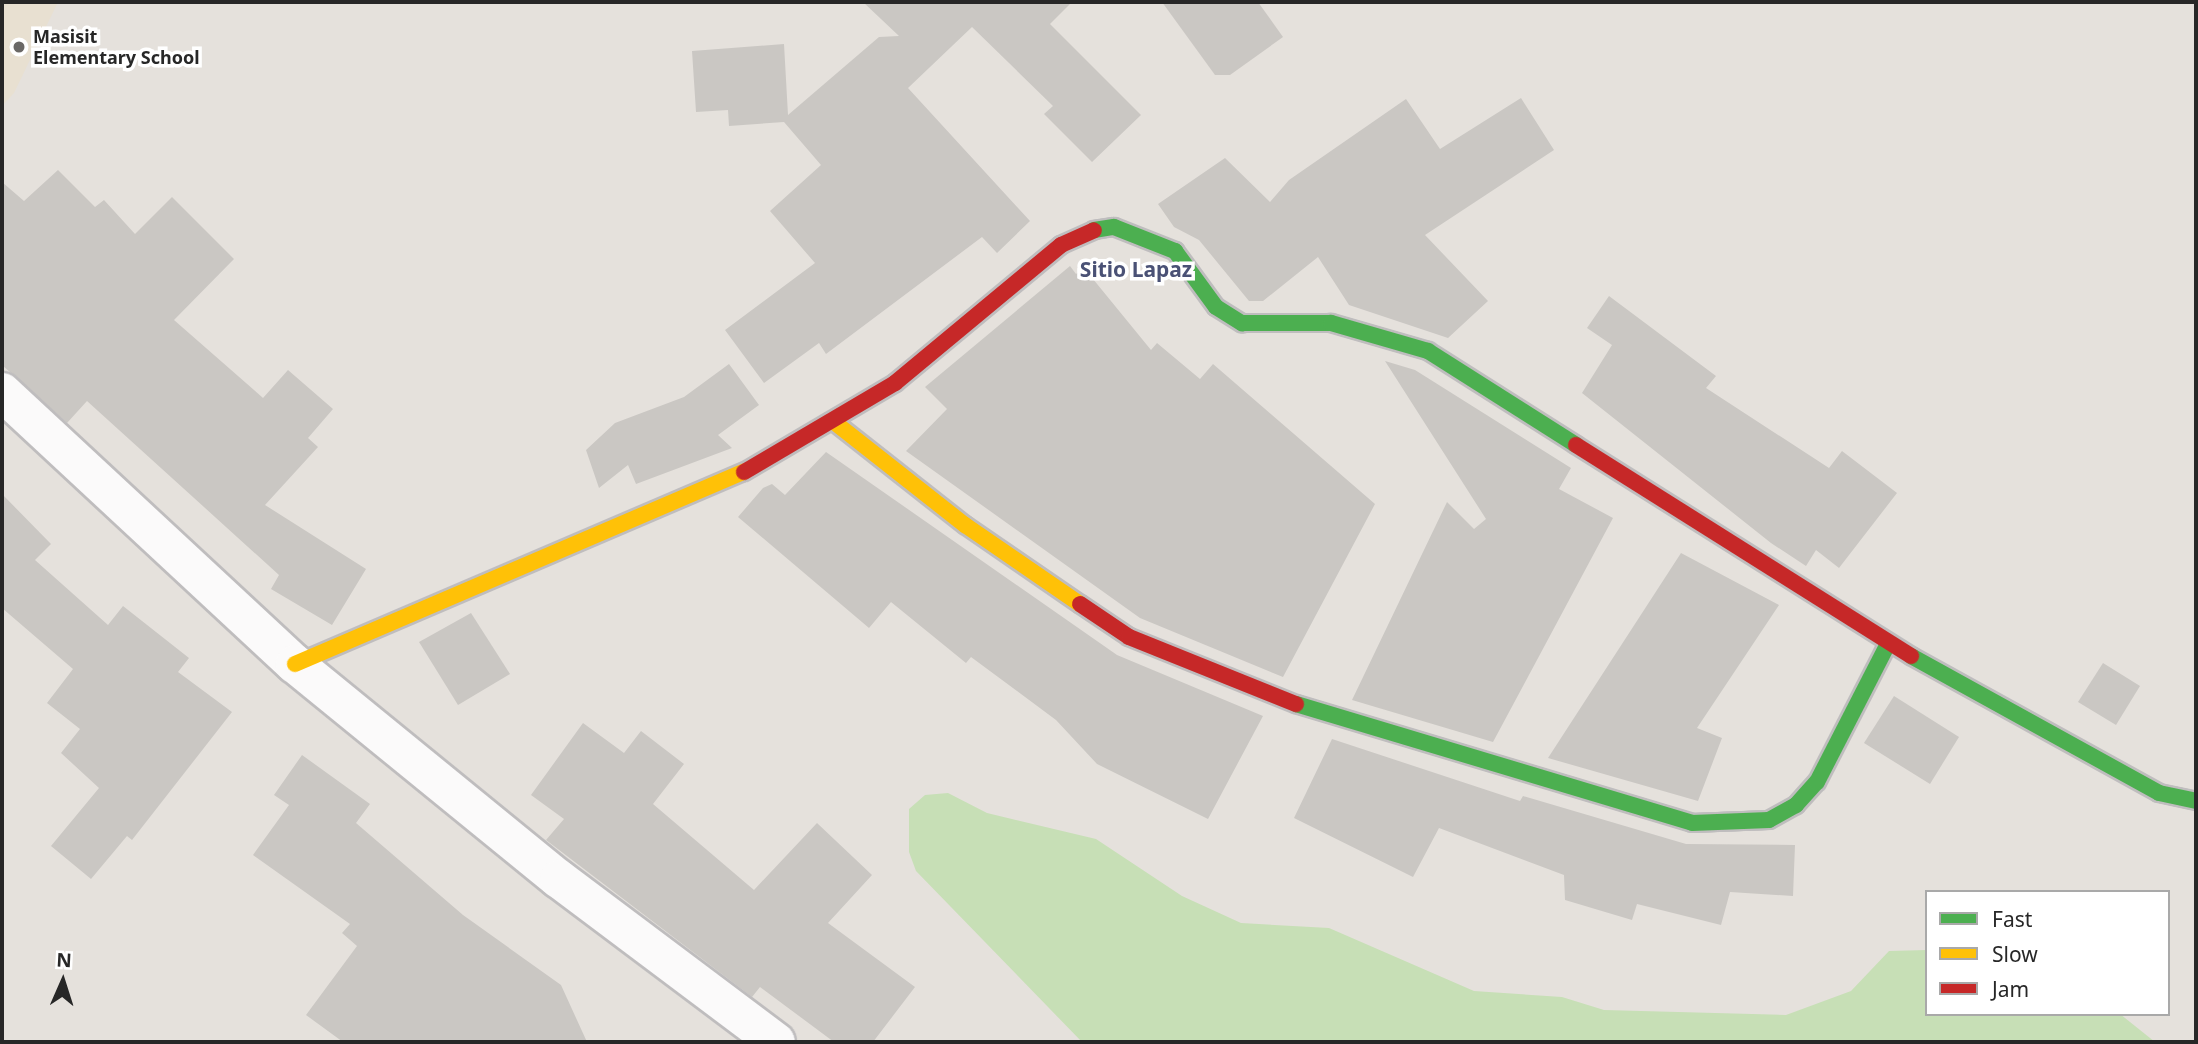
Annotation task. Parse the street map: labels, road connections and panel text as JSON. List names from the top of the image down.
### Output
{
  "districts": ["Sitio Lapaz"],
  "places": ["Masisit Elementary School"],
  "legend": ["Fast", "Slow", "Jam"],
  "north": "top"
}
